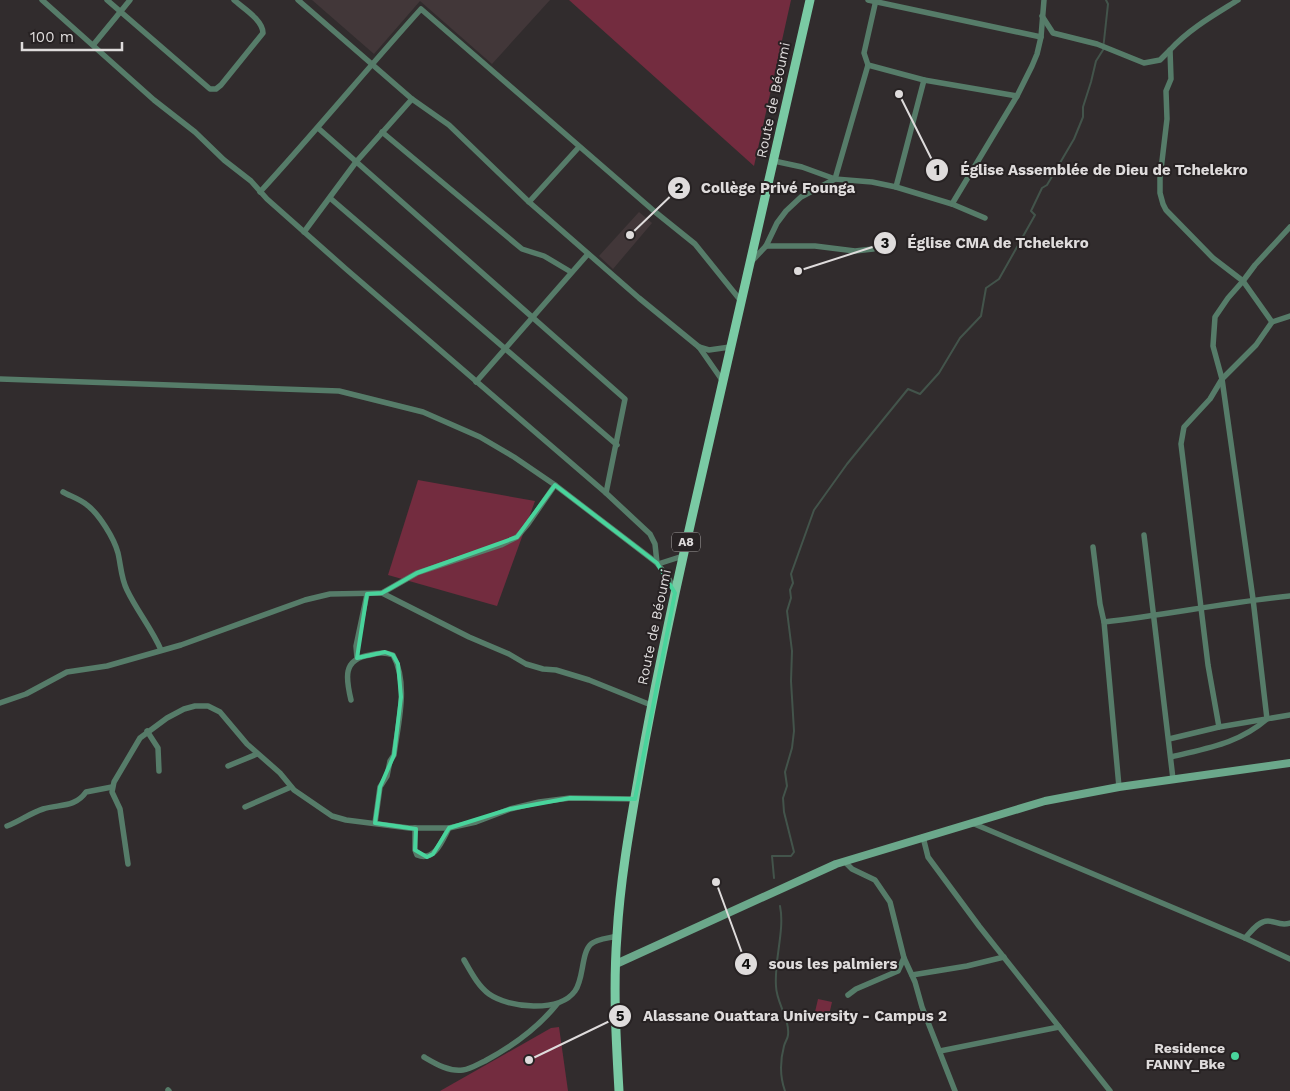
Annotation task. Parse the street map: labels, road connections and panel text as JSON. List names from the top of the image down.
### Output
{
  "streets": {
    "main road": ["Route de Béoumi", "A8"]
  },
  "places": [
    "Église Assemblée de Dieu de Tchelekro",
    "Collège Privé Founga",
    "Église CMA de Tchelekro",
    "sous les palmiers",
    "Residence FANNY_Bke",
    "Alassane Ouattara University - Campus 2"
  ],
  "scale_bar": "100 m"
}
